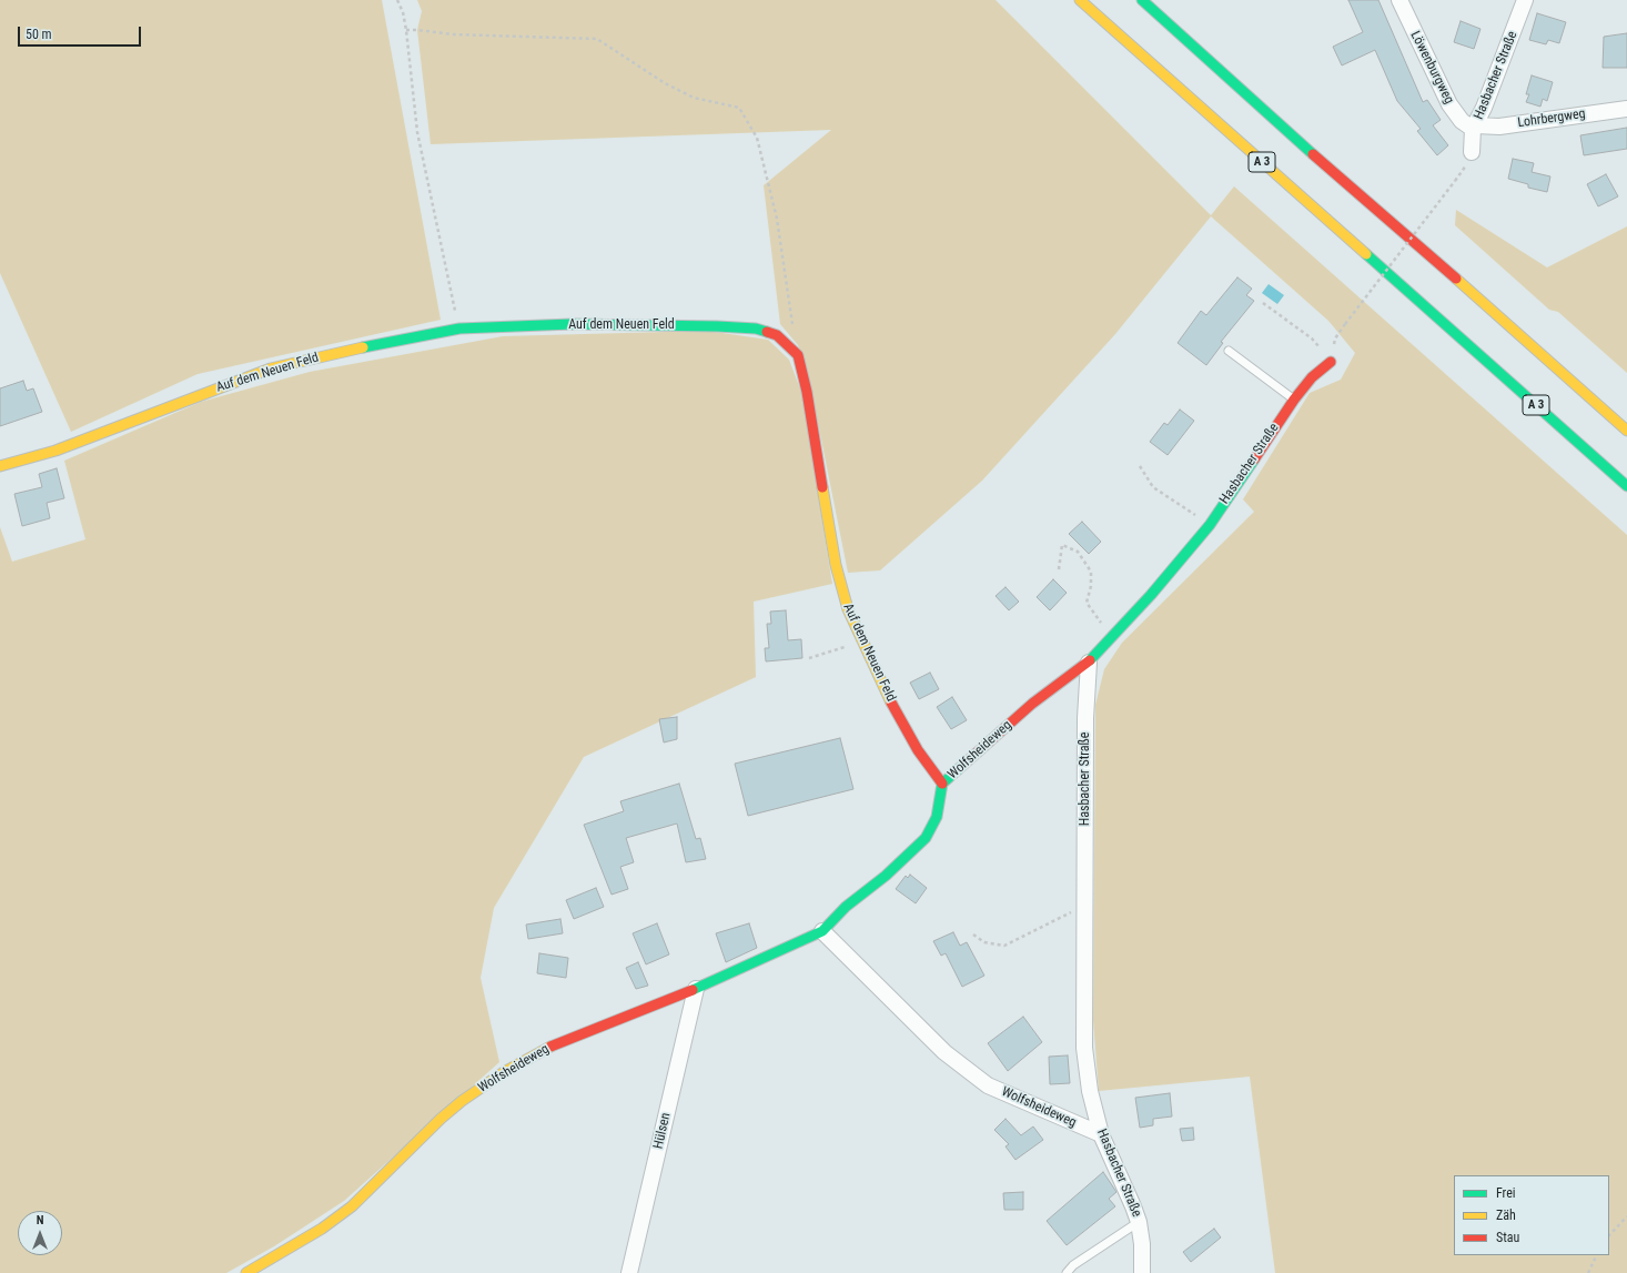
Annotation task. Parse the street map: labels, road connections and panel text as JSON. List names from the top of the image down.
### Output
{
  "streets": {
    "main road": [
      "Hasbacher Straße",
      "A 3",
      "Auf dem Neuen Feld",
      "Wolfsheideweg"
    ],
    "street": ["Löwenburgweg", "Lohrbergweg", "Hülsen"]
  },
  "crossings": [
    ["Löwenburgweg", "Hasbacher Straße"],
    ["Löwenburgweg", "Lohrbergweg"],
    ["Hasbacher Straße", "Lohrbergweg"],
    ["Hasbacher Straße", "Wolfsheideweg"],
    ["Auf dem Neuen Feld", "Wolfsheideweg"],
    ["Wolfsheideweg", "Hülsen"]
  ],
  "legend": ["Frei", "Zäh", "Stau"],
  "scale_bar": "50 m",
  "north": "top"
}
